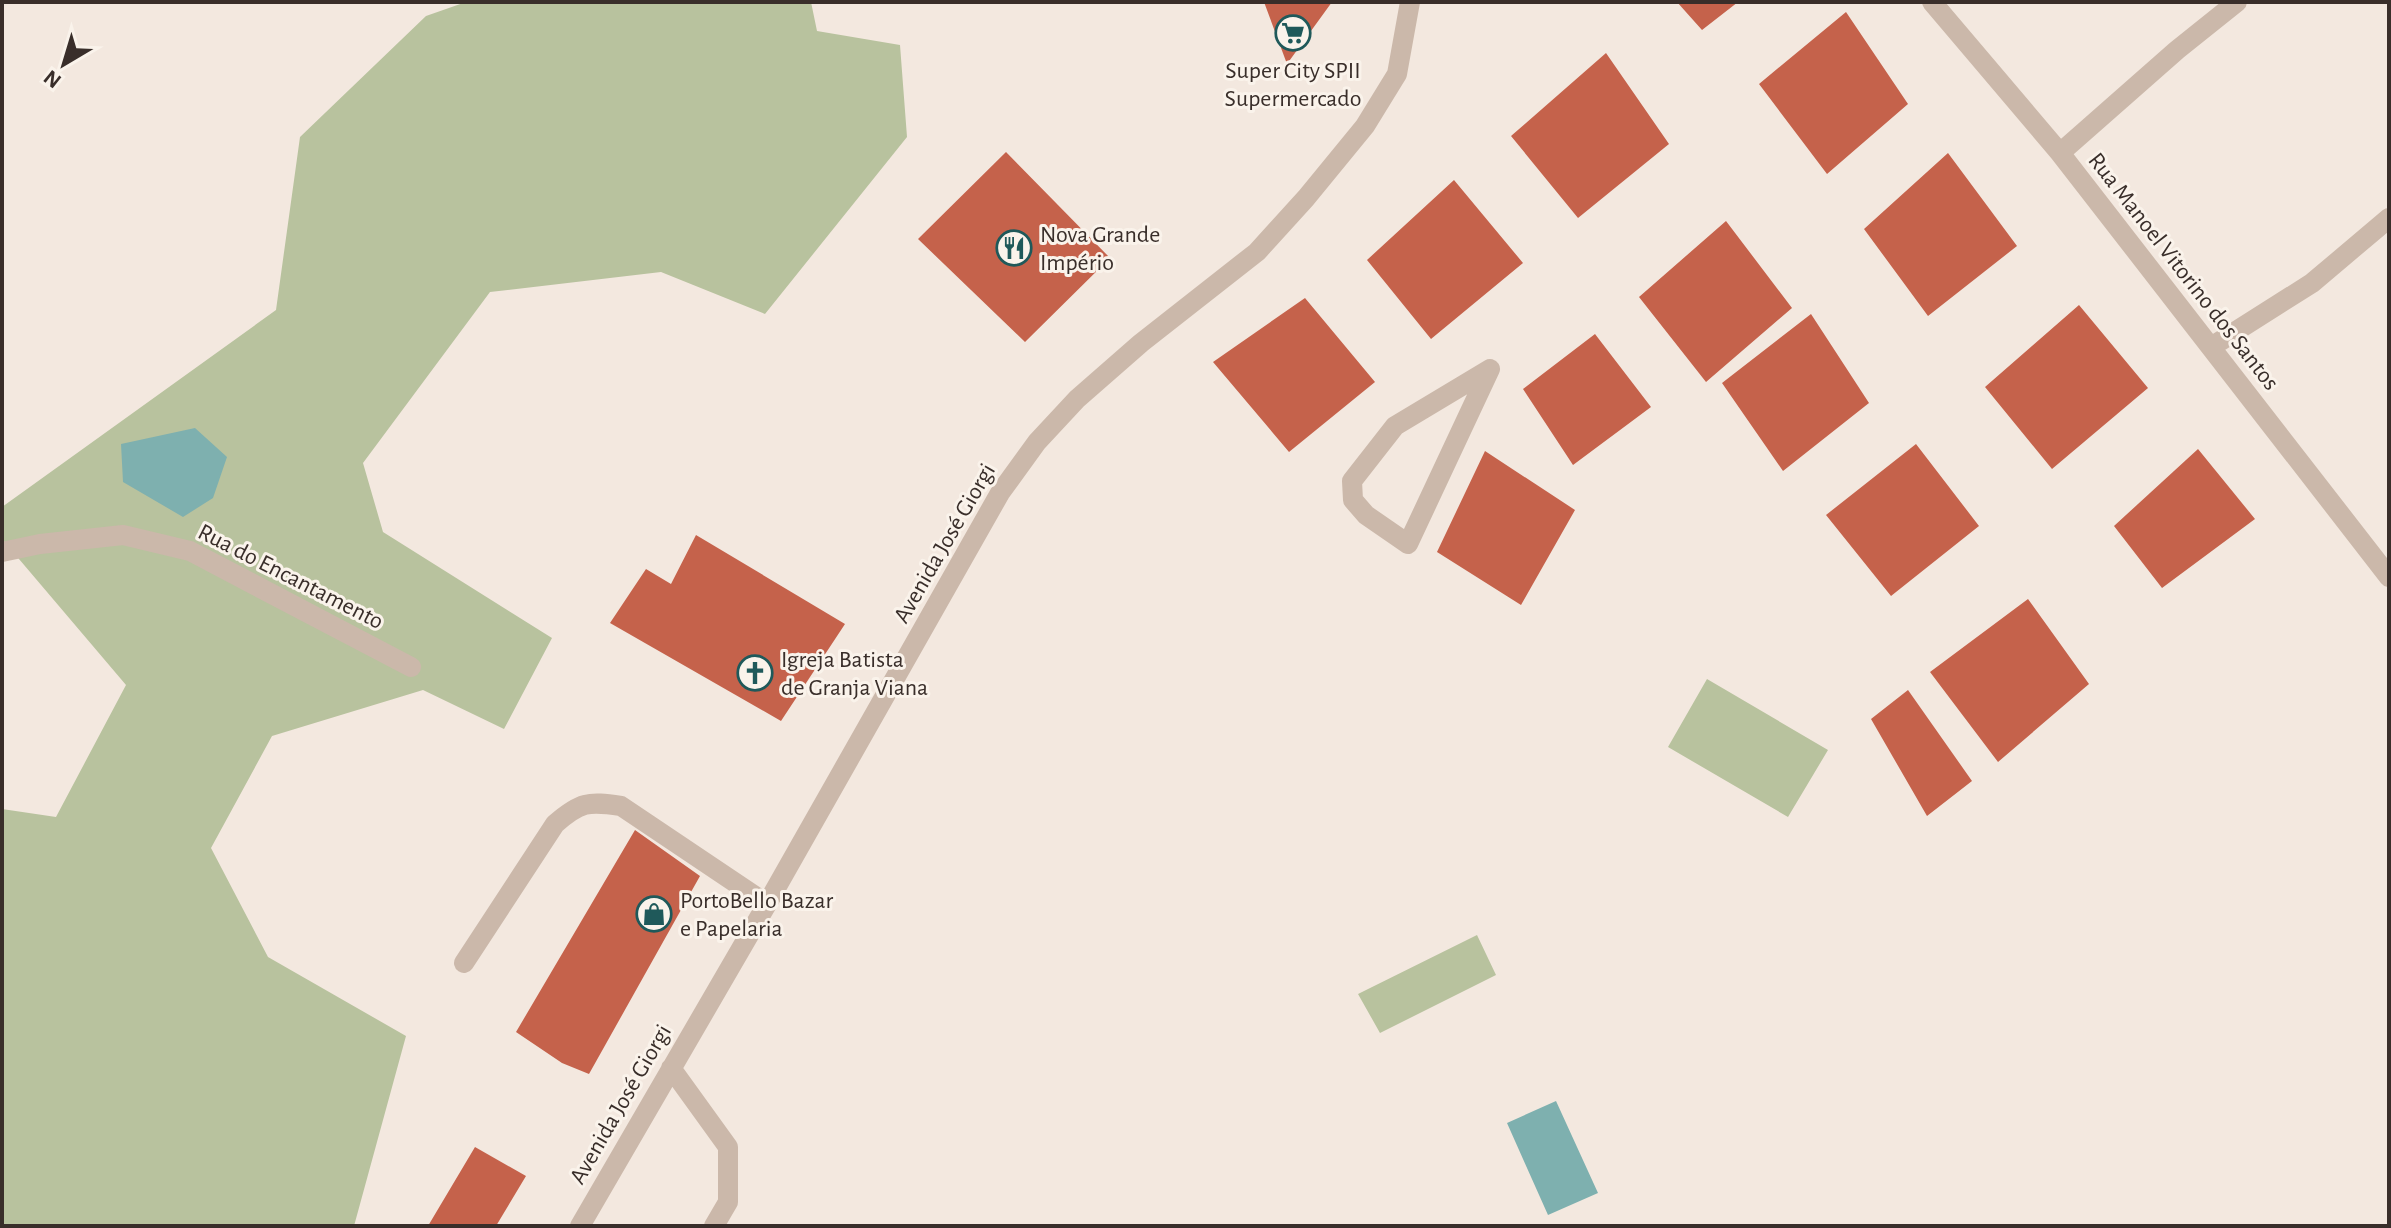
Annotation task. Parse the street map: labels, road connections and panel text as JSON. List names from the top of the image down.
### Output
{
  "streets": {
    "street": ["Rua Manoel Vitorino dos Santos", "Avenida José Giorgi", "Rua do Encantamento"]
  },
  "places": {
    "supermarket": ["Super City SPII Supermercado"],
    "restaurant": ["Nova Grande Império"],
    "church": ["Igreja Batista de Granja Viana"],
    "shop": ["PortoBello Bazar e Papelaria"]
  },
  "north": "bottom left"
}
